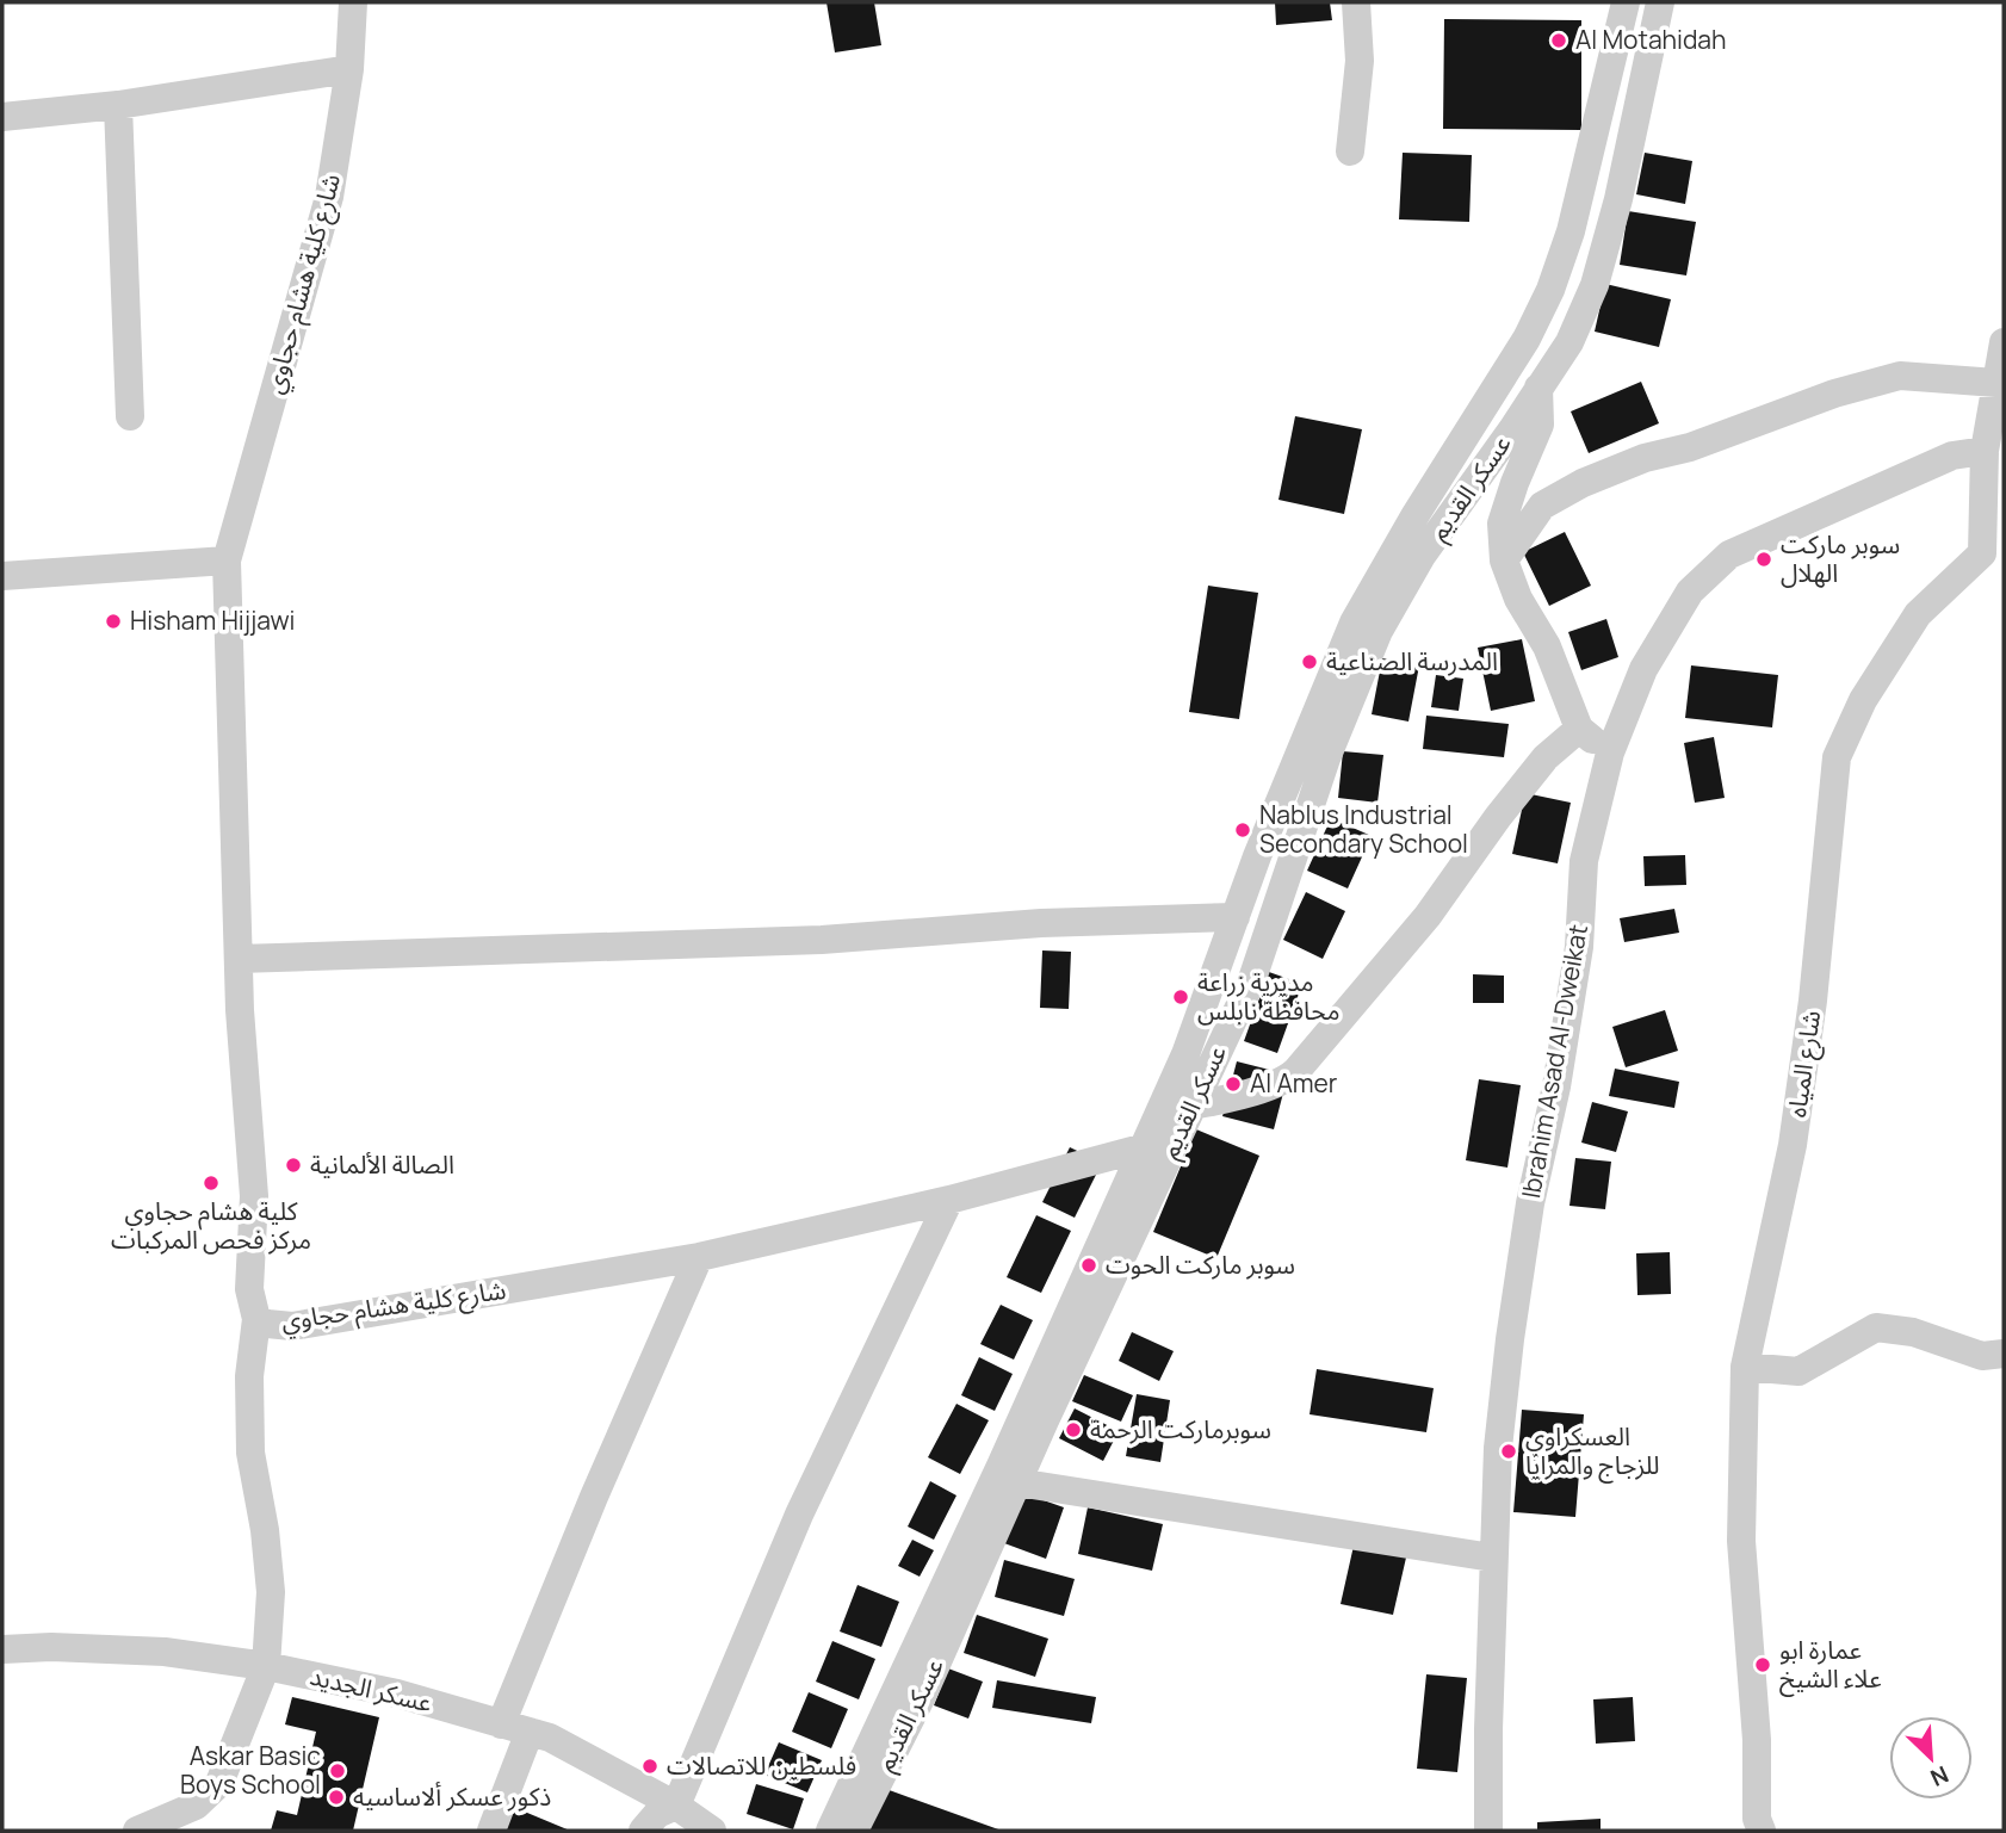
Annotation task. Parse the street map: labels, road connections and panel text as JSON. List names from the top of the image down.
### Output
{
  "streets": {
    "street": [
      "شارع كلية هشام حجاوي",
      "عسكر القديم",
      "Ibrahim Asad Al-Dweikat",
      "شارع المياه",
      "عسكر الجديد"
    ]
  },
  "crossings": [
    ["شارع كلية هشام حجاوي", "عسكر القديم"],
    ["Ibrahim Asad Al-Dweikat", "شارع المياه"]
  ],
  "places": [
    "Al Motahidah",
    "سوبر ماركت الهلال",
    "Hisham Hijjawi",
    "المدرسة الصناعية",
    "Nablus Industrial Secondary School",
    "مديرية زراعة محافظة نابلس",
    "Al Amer",
    "الصالة الألمانية",
    "كلية هشام حجاوي مركز فحص المركبات",
    "سوبر ماركت الحوت",
    "سوبرماركت الرحمة",
    "العسكراوي للزجاج والمرايا",
    "عمارة ابو علاء الشيخ",
    "فلسطين للاتصالات",
    "Askar Basic Boys School",
    "ذكور عسكر ألاساسيه"
  ],
  "north": "bottom right"
}
